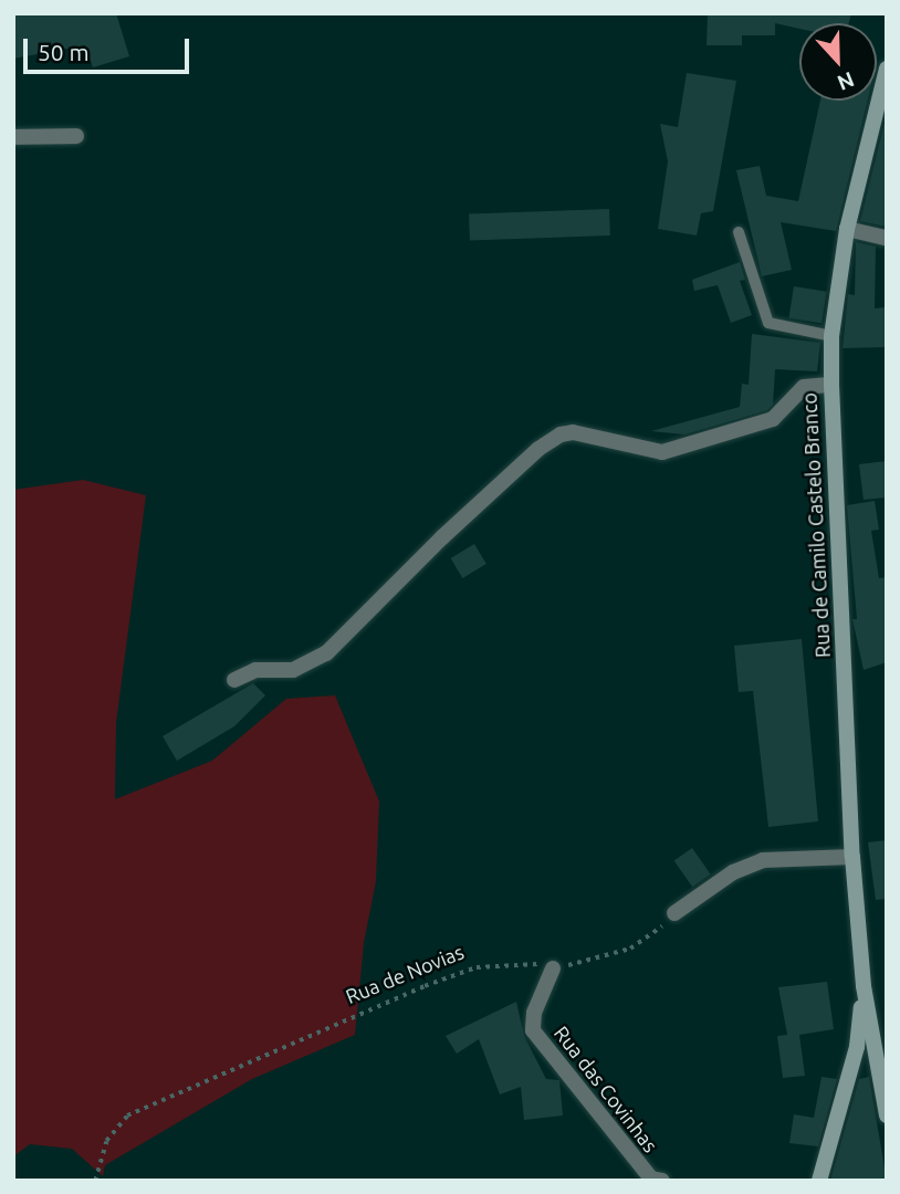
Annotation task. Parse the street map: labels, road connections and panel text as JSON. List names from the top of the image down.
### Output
{
  "streets": {
    "main road": ["Rua de Camilo Castelo Branco"],
    "street": ["Rua das Covinhas"],
    "path": ["Rua de Novias"]
  },
  "crossings": [
    ["Rua de Novias", "Rua das Covinhas"]
  ],
  "scale_bar": "50 m",
  "north": "bottom"
}
